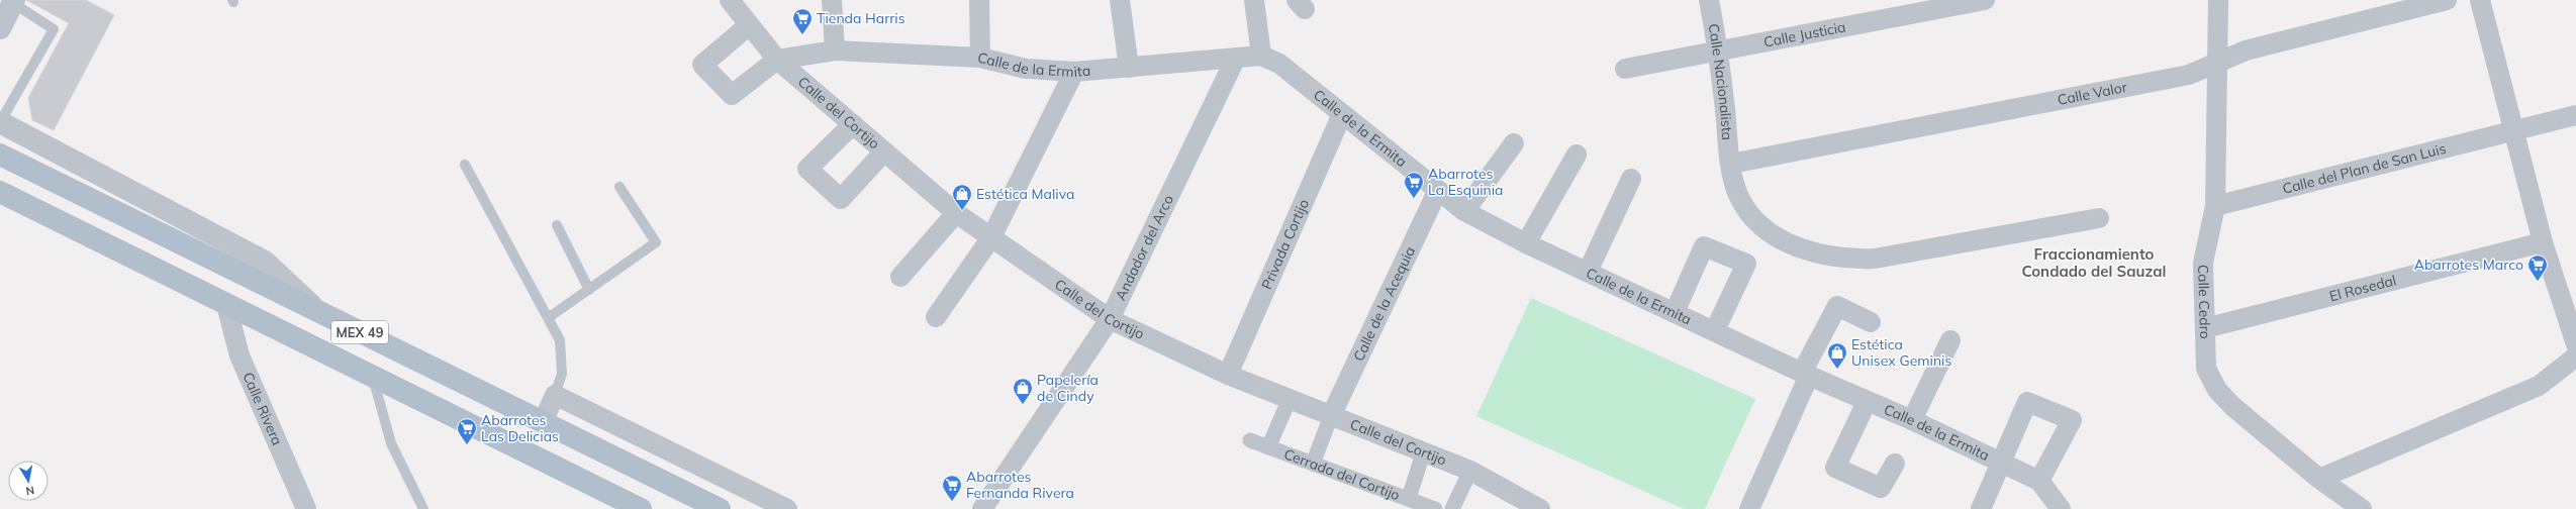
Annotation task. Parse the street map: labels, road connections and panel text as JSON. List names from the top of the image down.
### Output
{
  "streets": {
    "main road": ["MEX 49"],
    "street": [
      "Calle Justicia",
      "Calle de la Ermita",
      "Calle Nacionalista",
      "Calle Valor",
      "Calle del Cortijo",
      "Calle del Plan de San Luis",
      "Privada Cortijo",
      "Andador del Arco",
      "El Rosedal",
      "Calle Cedro",
      "Calle de la Acequia",
      "Calle Rivera",
      "Cerrada del Cortijo"
    ]
  },
  "crossings": [
    ["Calle Justicia", "Calle Nacionalista"],
    ["Calle de la Ermita", "Calle del Cortijo"],
    ["Calle de la Ermita", "Privada Cortijo"],
    ["Calle de la Ermita", "Andador del Arco"],
    ["Calle de la Ermita", "Calle de la Acequia"],
    ["Calle Nacionalista", "Calle Valor"],
    ["Calle Valor", "Calle Cedro"],
    ["Calle del Cortijo", "Privada Cortijo"],
    ["Calle del Cortijo", "Andador del Arco"],
    ["Calle del Cortijo", "Calle de la Acequia"],
    ["Calle del Plan de San Luis", "Calle Cedro"],
    ["El Rosedal", "Calle Cedro"],
    ["MEX 49", "Calle Rivera"]
  ],
  "districts": ["Fraccionamiento Condado del Sauzal"],
  "places": {
    "supermarket": [
      "Tienda Harris",
      "Abarrotes La Esquinia",
      "Abarrotes Marco",
      "Abarrotes Las Delicias",
      "Abarrotes Fernanda Rivera"
    ],
    "shop": ["Estética Maliva", "Estética Unisex Geminis", "Papelería de Cindy"]
  },
  "north": "bottom"
}
